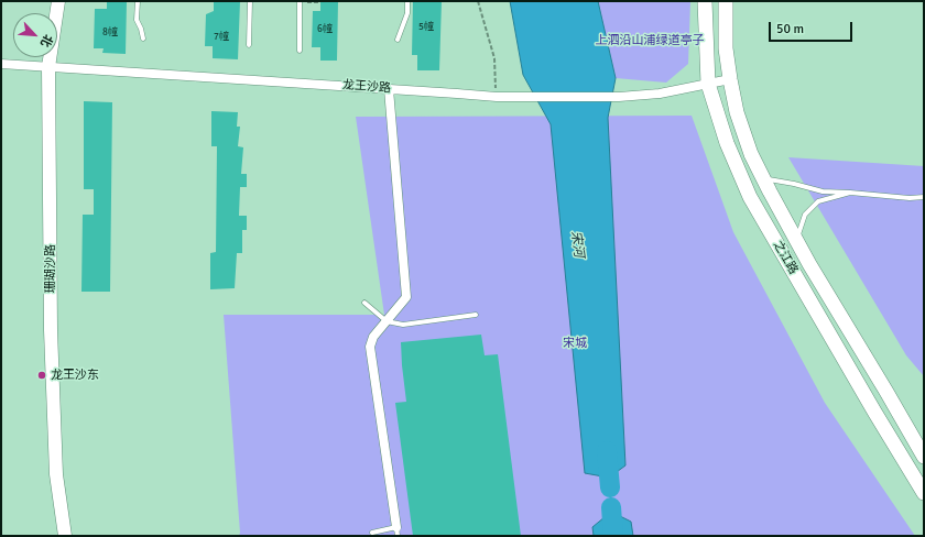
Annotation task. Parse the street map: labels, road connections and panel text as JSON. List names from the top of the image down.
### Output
{
  "streets": {
    "main road": ["之江路"],
    "street": ["龙王沙路", "珊瑚沙路"]
  },
  "crossings": [
    ["龙王沙路", "之江路"],
    ["龙王沙路", "珊瑚沙路"]
  ],
  "water": ["宋河"],
  "parks": ["上泗沿山浦绿道亭子", "宋城"],
  "places": ["龙王沙东"],
  "house_numbers": [
    "5幢",
    "6幢",
    "8幢",
    "7幢"
  ],
  "scale_bar": "50 m",
  "north": "bottom right"
}
